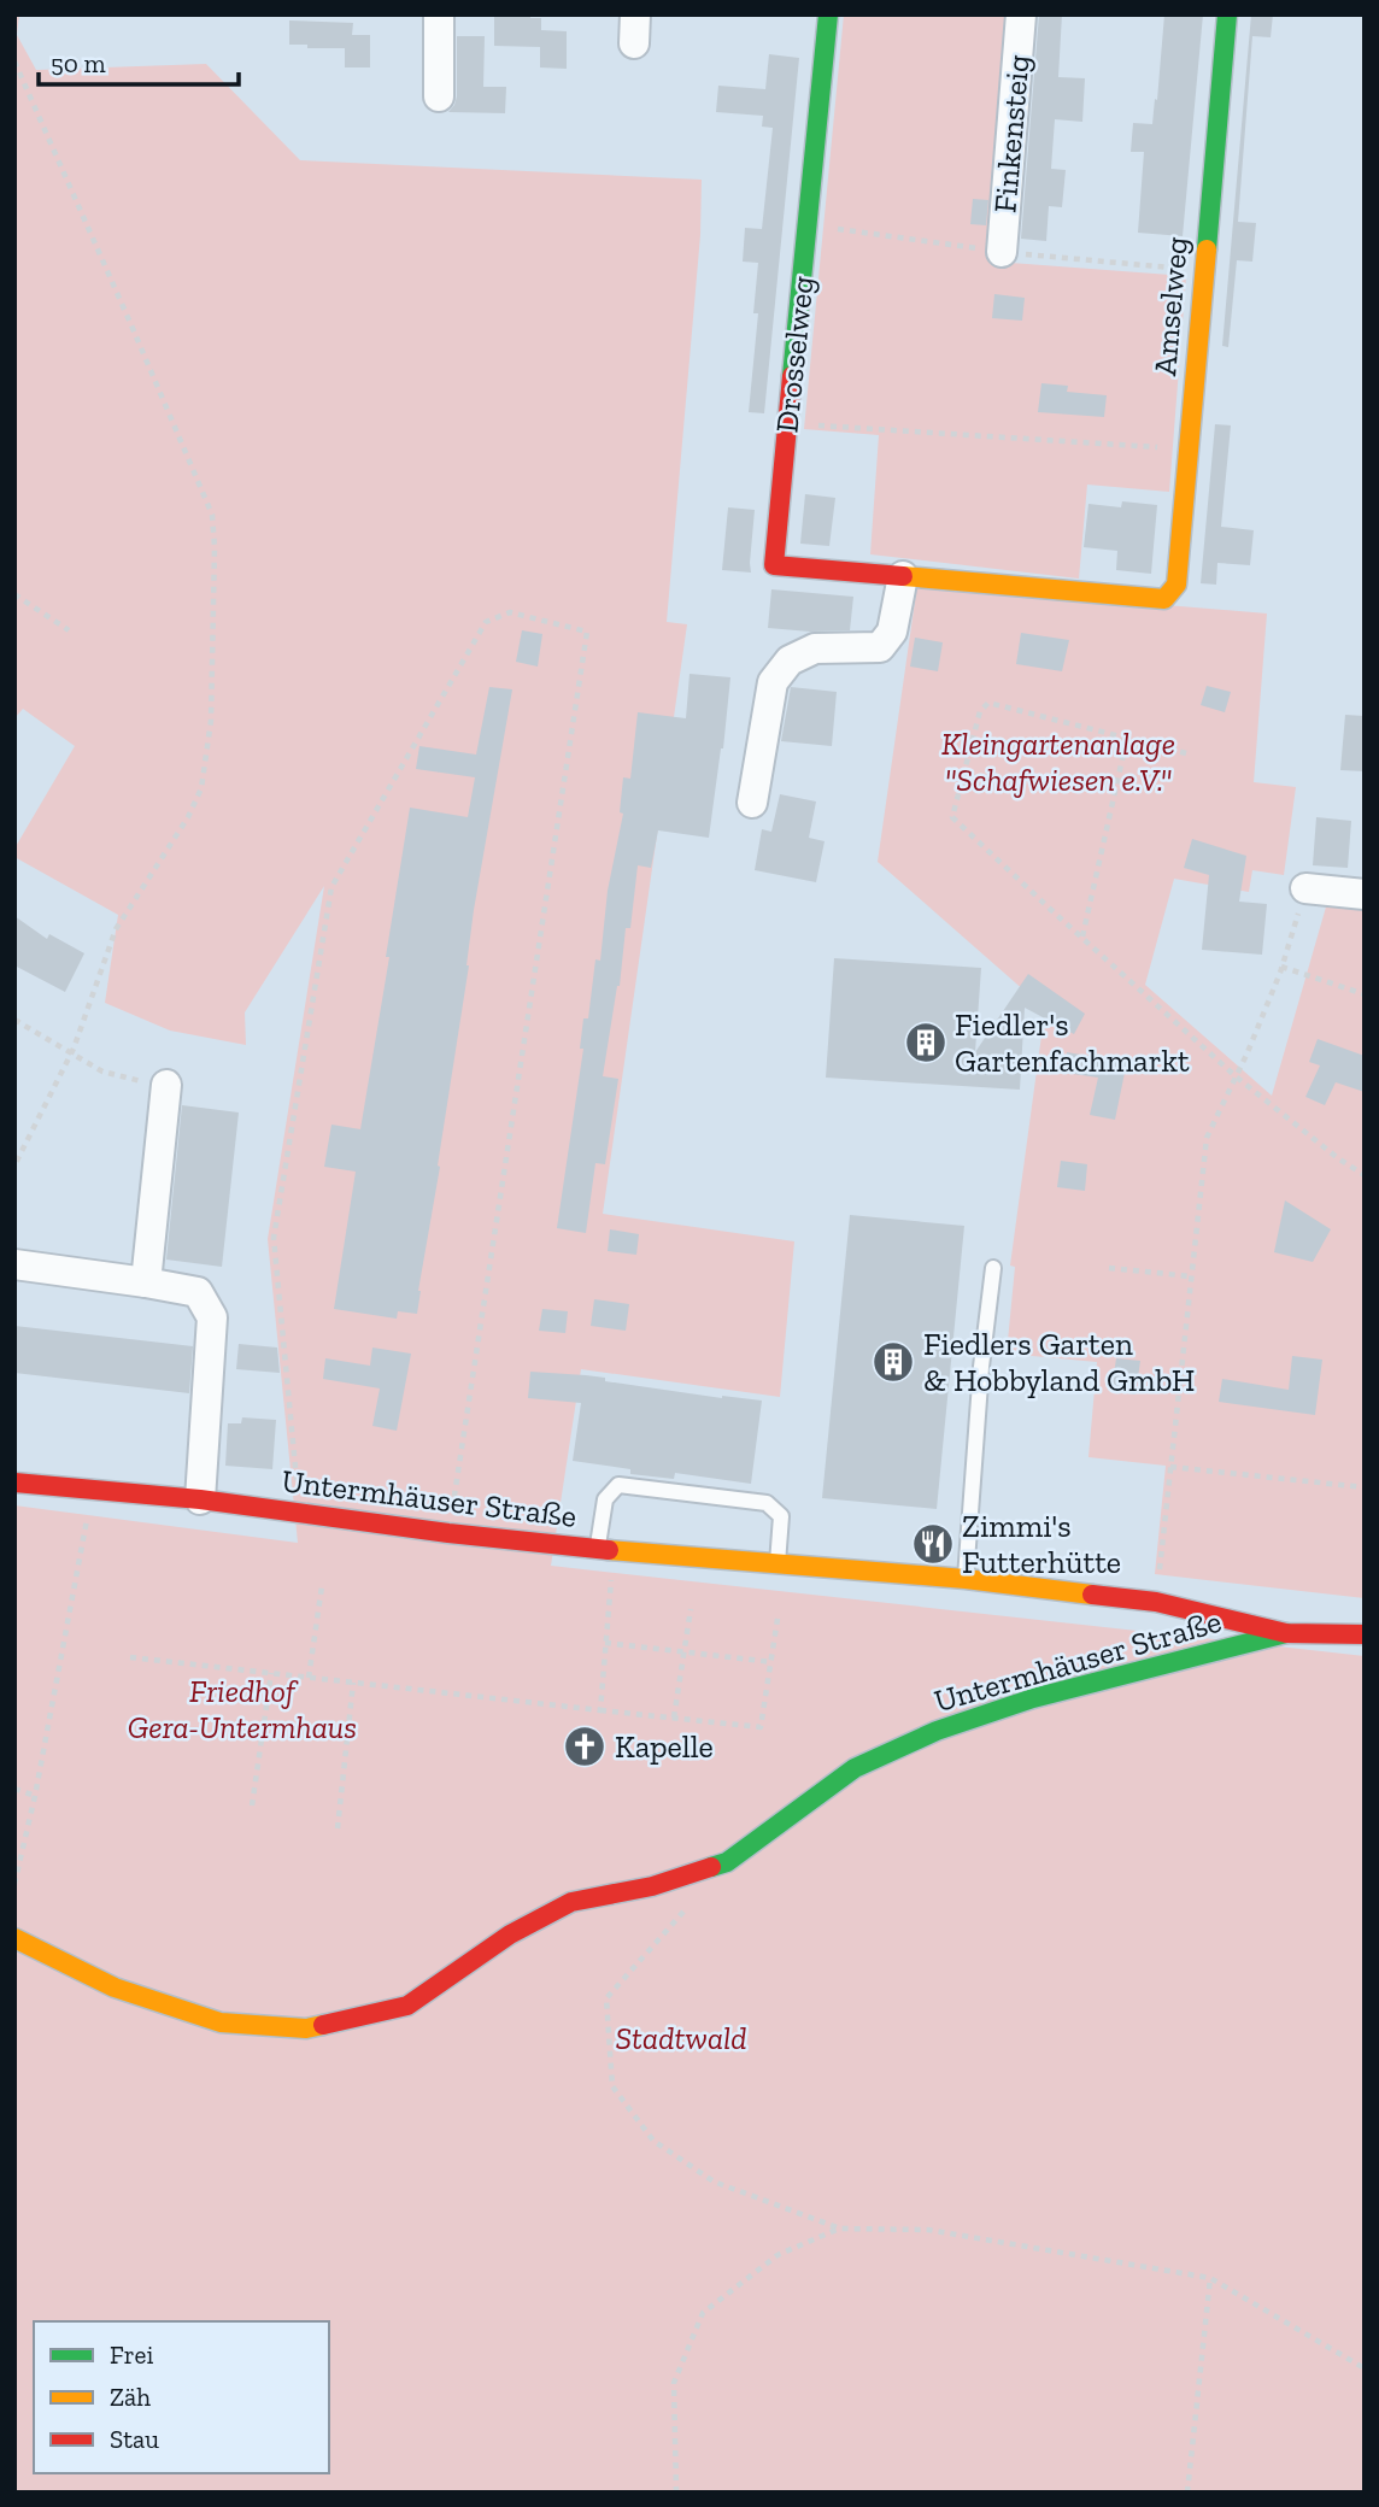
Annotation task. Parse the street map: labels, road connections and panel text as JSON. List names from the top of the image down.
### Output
{
  "streets": {
    "street": [
      "Finkensteig",
      "Amselweg",
      "Drosselweg",
      "Untermhäuser Straße"
    ]
  },
  "crossings": [
    ["Amselweg", "Drosselweg"]
  ],
  "parks": ["Kleingartenanlage \"Schafwiesen e.V.\"", "Friedhof Gera-Untermhaus", "Stadtwald"],
  "places": {
    "building": ["Fiedler's Gartenfachmarkt", "Fiedlers Garten & Hobbyland GmbH"],
    "restaurant": ["Zimmi's Futterhütte"],
    "church": ["Kapelle"]
  },
  "legend": ["Frei", "Zäh", "Stau"],
  "scale_bar": "50 m"
}
